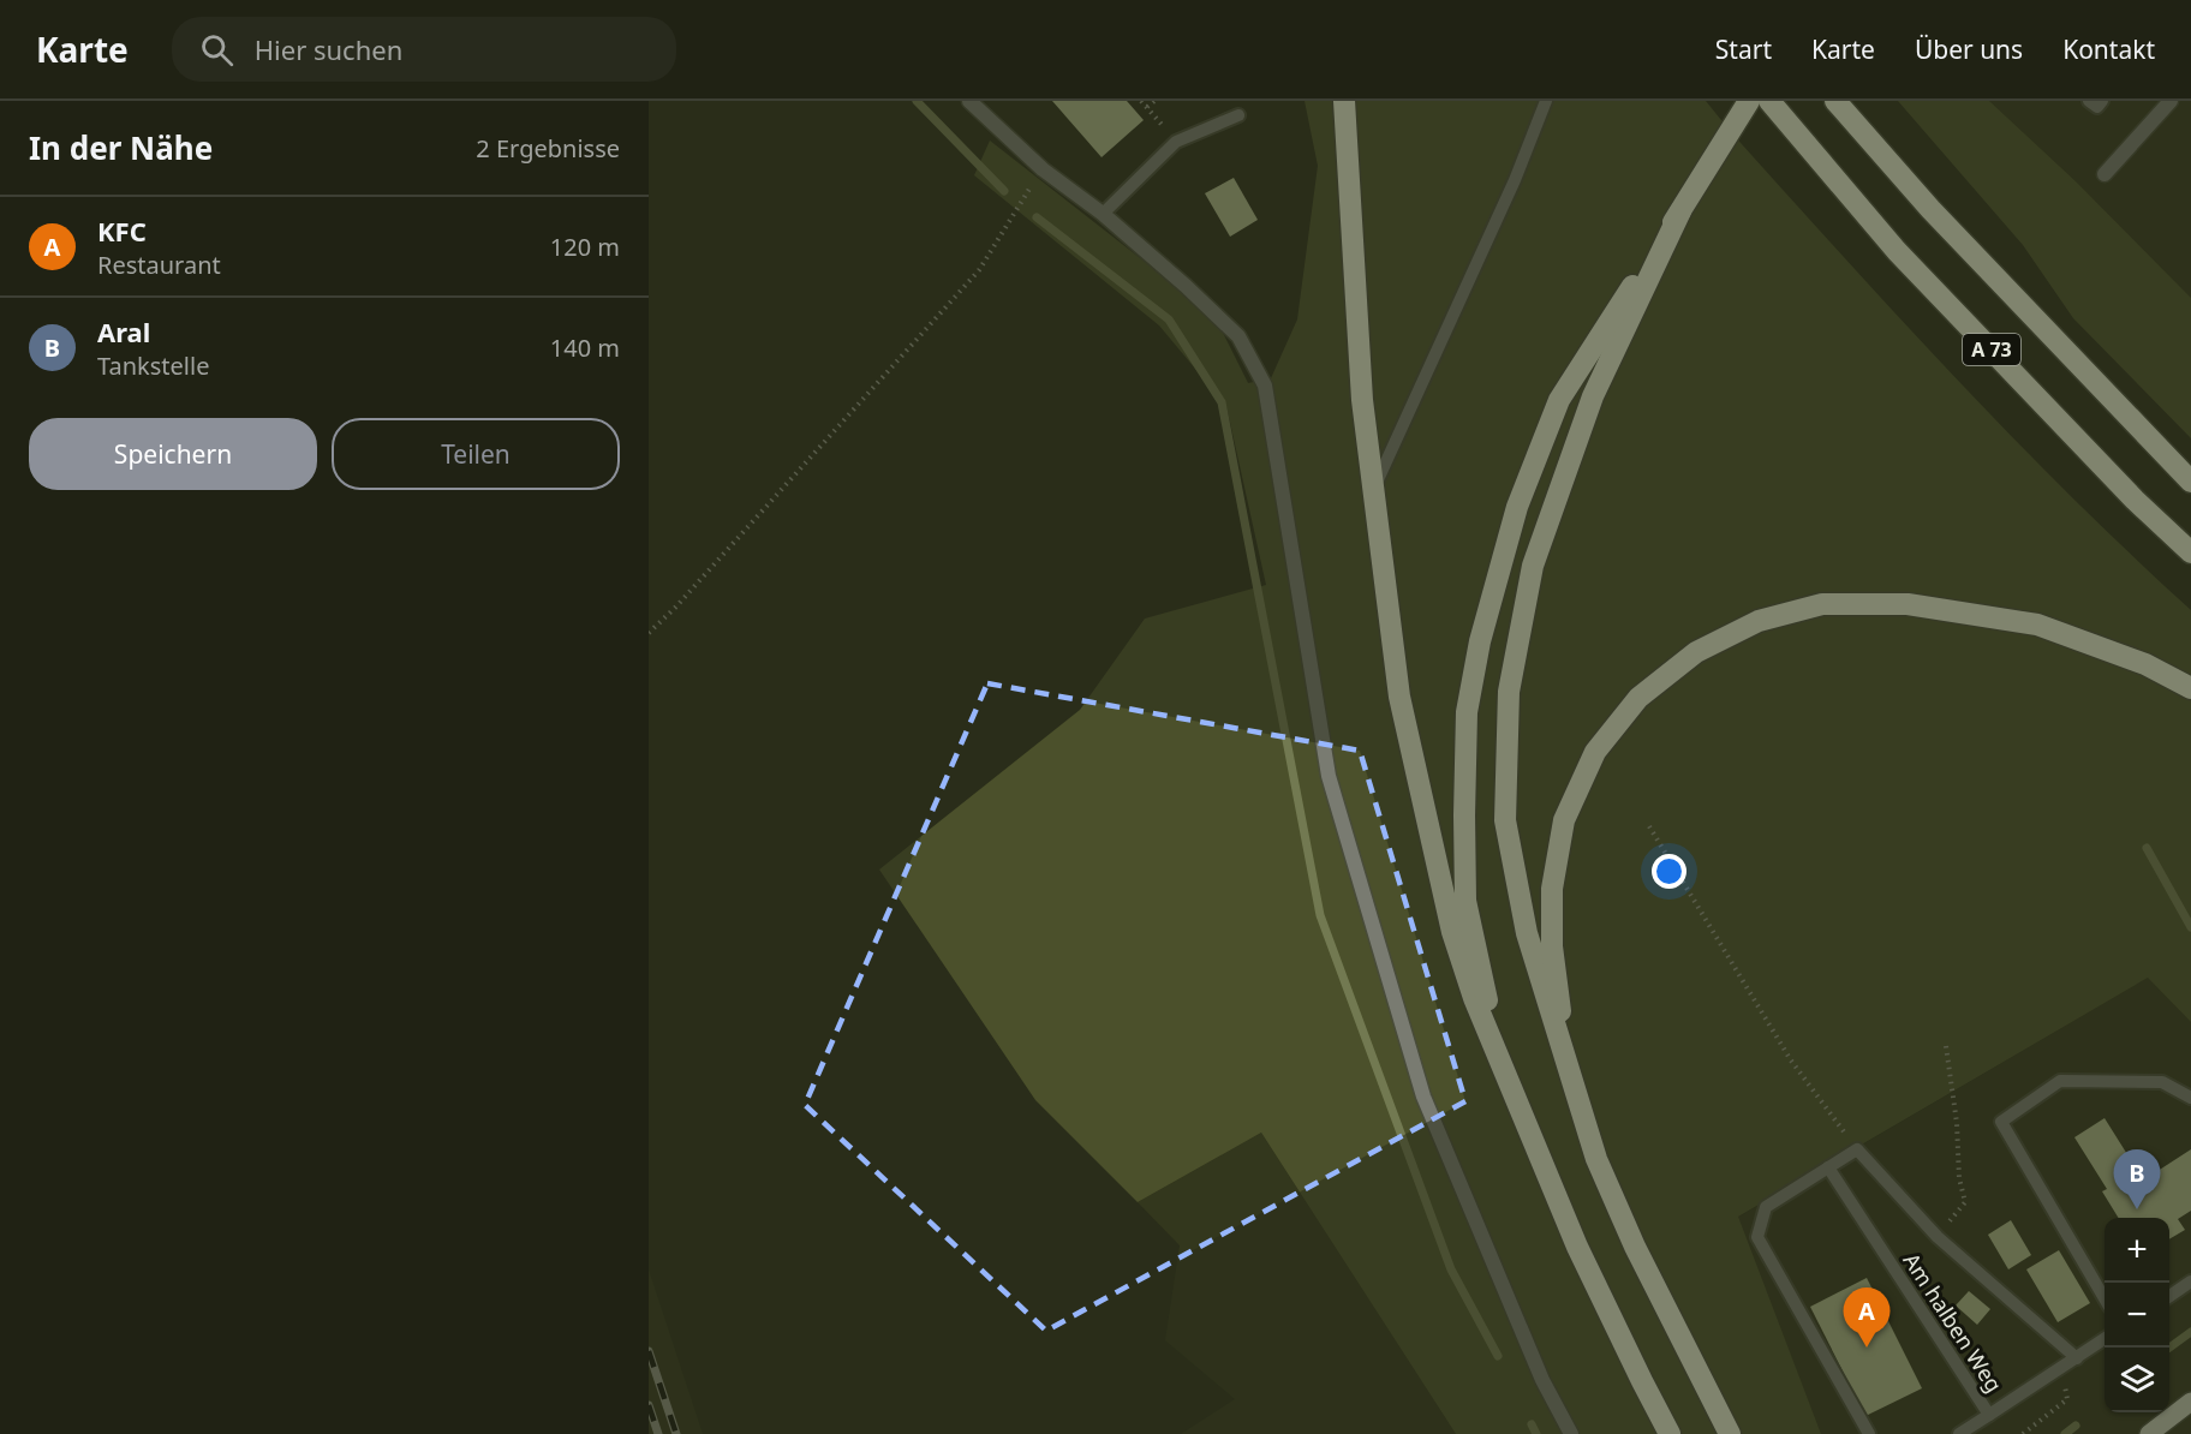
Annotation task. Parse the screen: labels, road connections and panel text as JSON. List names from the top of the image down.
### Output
{
  "streets": {
    "highway": ["A 73"],
    "lane": ["Am halben Weg"]
  },
  "page": {
    "header": "Karte",
    "search": "Hier suchen",
    "nav": [
      "Start",
      "Karte",
      "Über uns",
      "Kontakt"
    ],
    "heading": ["In der Nähe", "2 Ergebnisse"],
    "list": [
      {
        "mark": "A",
        "name": "KFC",
        "note": "Restaurant",
        "value": "120 m"
      },
      {
        "mark": "B",
        "name": "Aral",
        "note": "Tankstelle",
        "value": "140 m"
      }
    ],
    "buttons": ["Speichern", "Teilen"],
    "pins": ["B", "A"],
    "map_buttons": ["+", "−"]
  }
}
